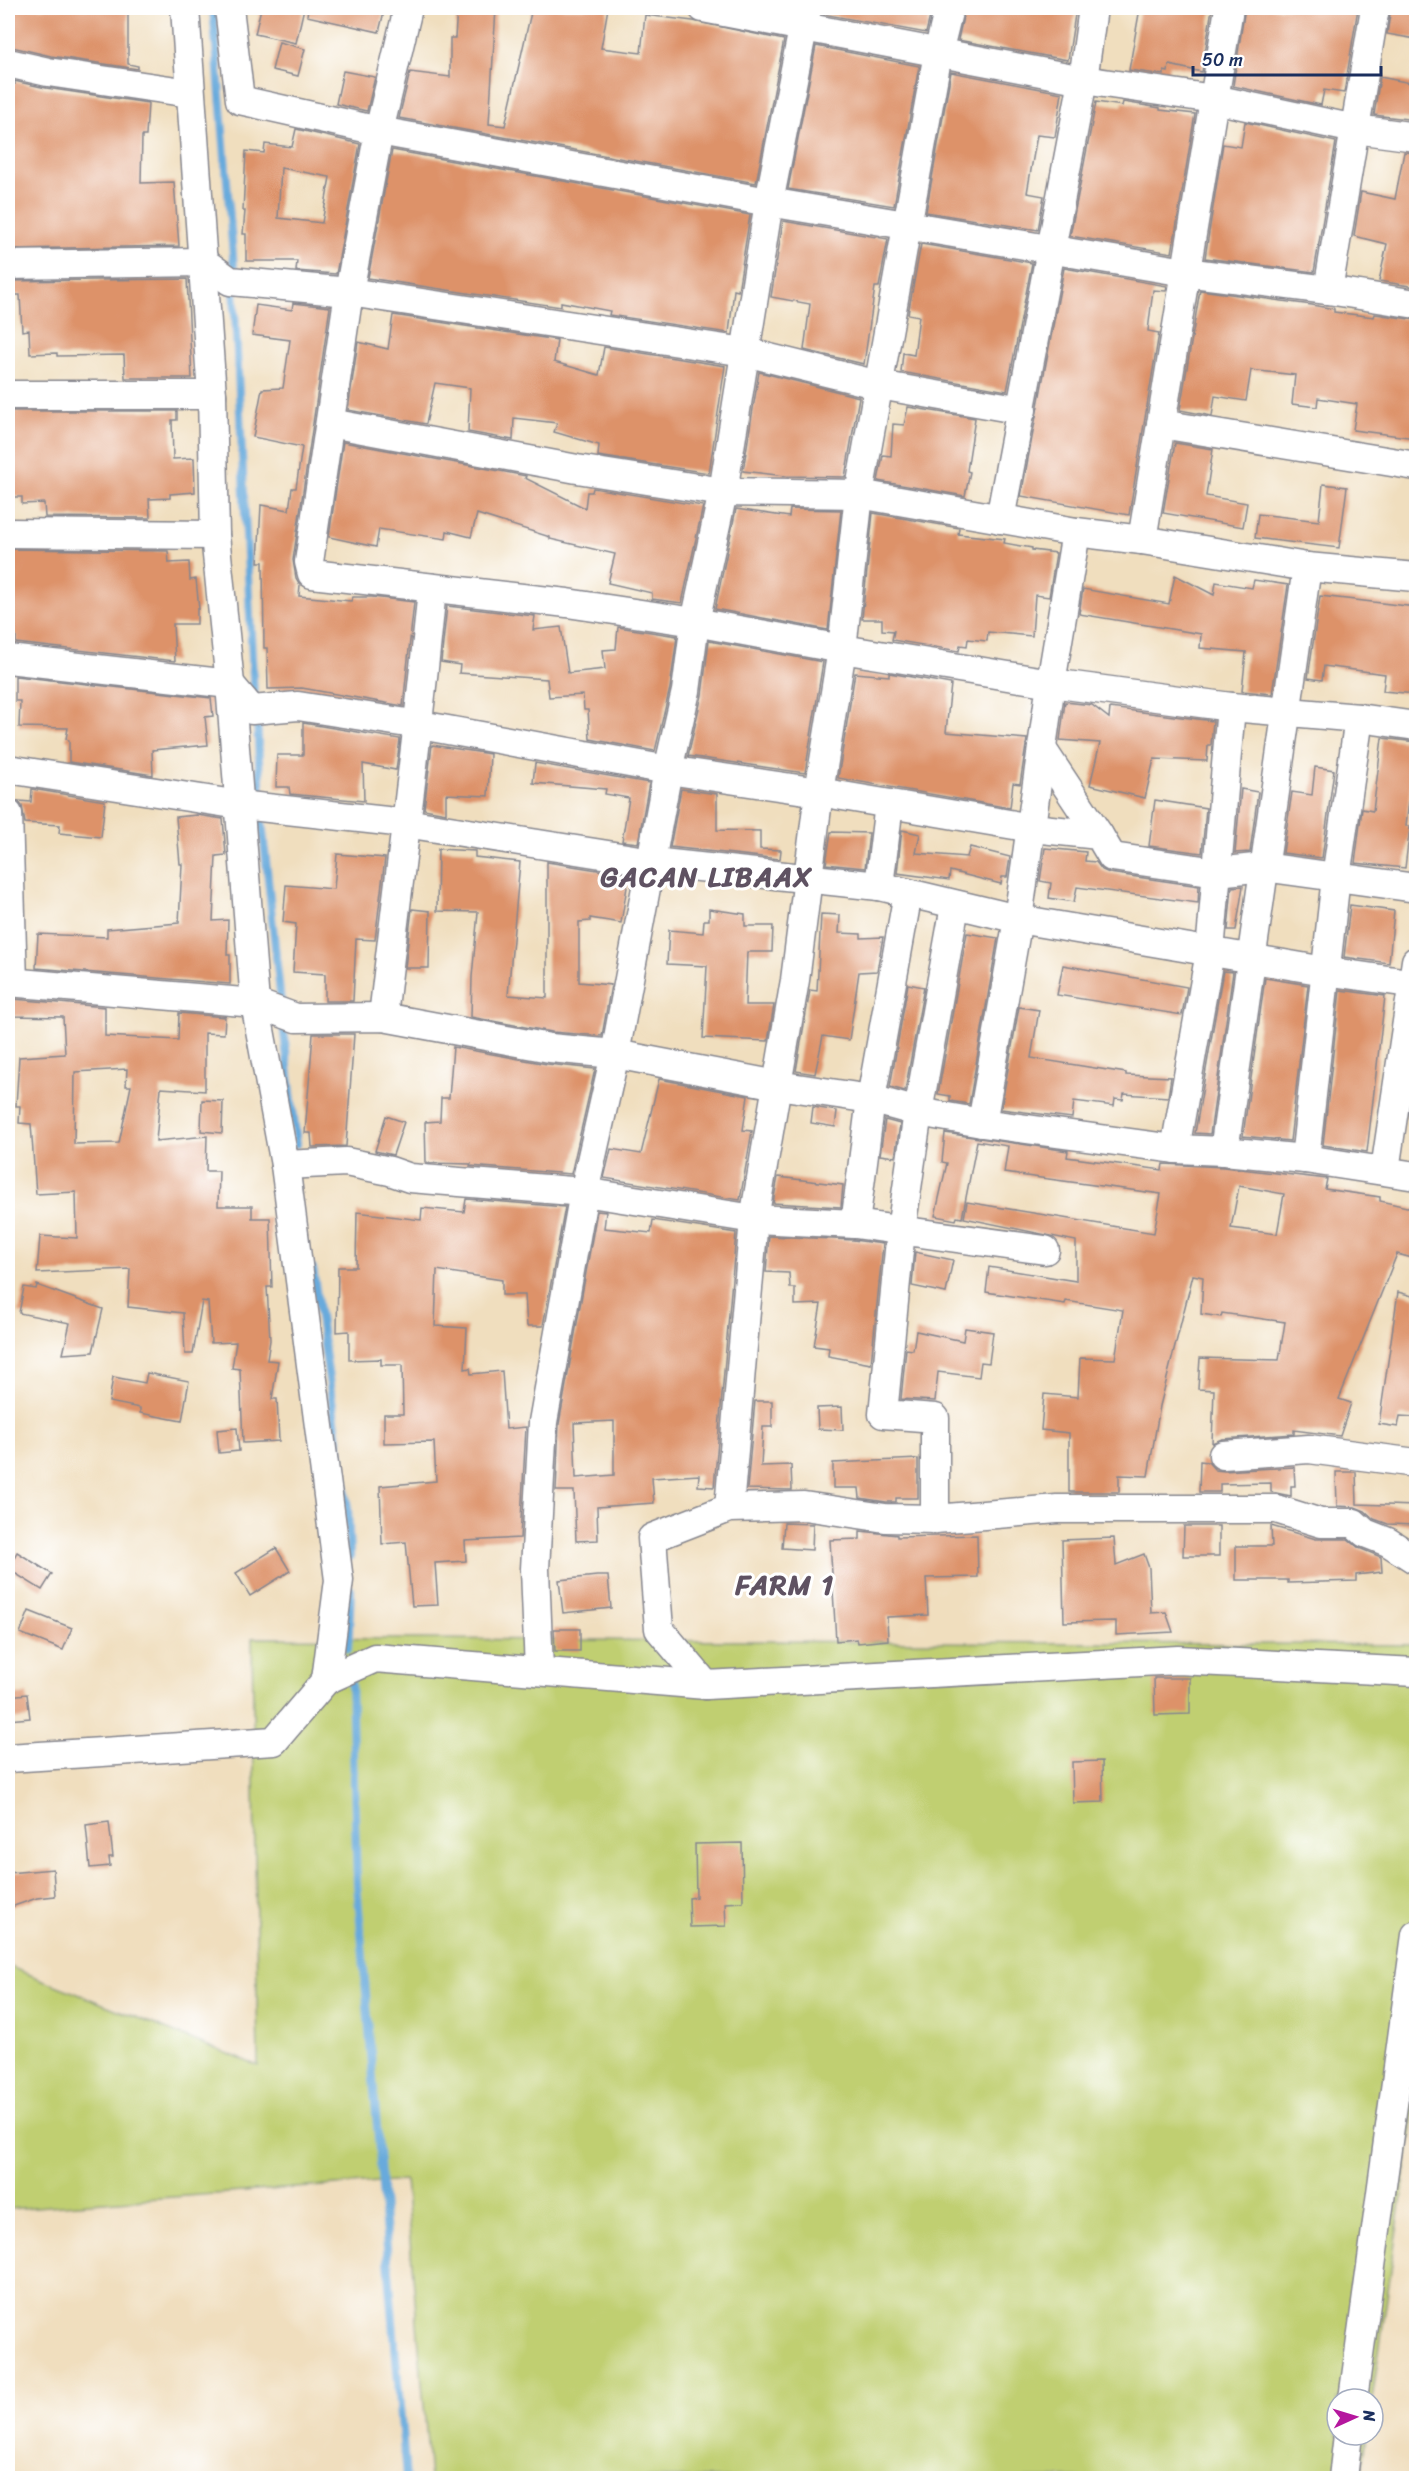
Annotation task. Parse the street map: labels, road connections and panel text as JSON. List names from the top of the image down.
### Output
{
  "districts": ["GACAN LIBAAX", "FARM 1"],
  "scale_bar": "50 m",
  "north": "right"
}
